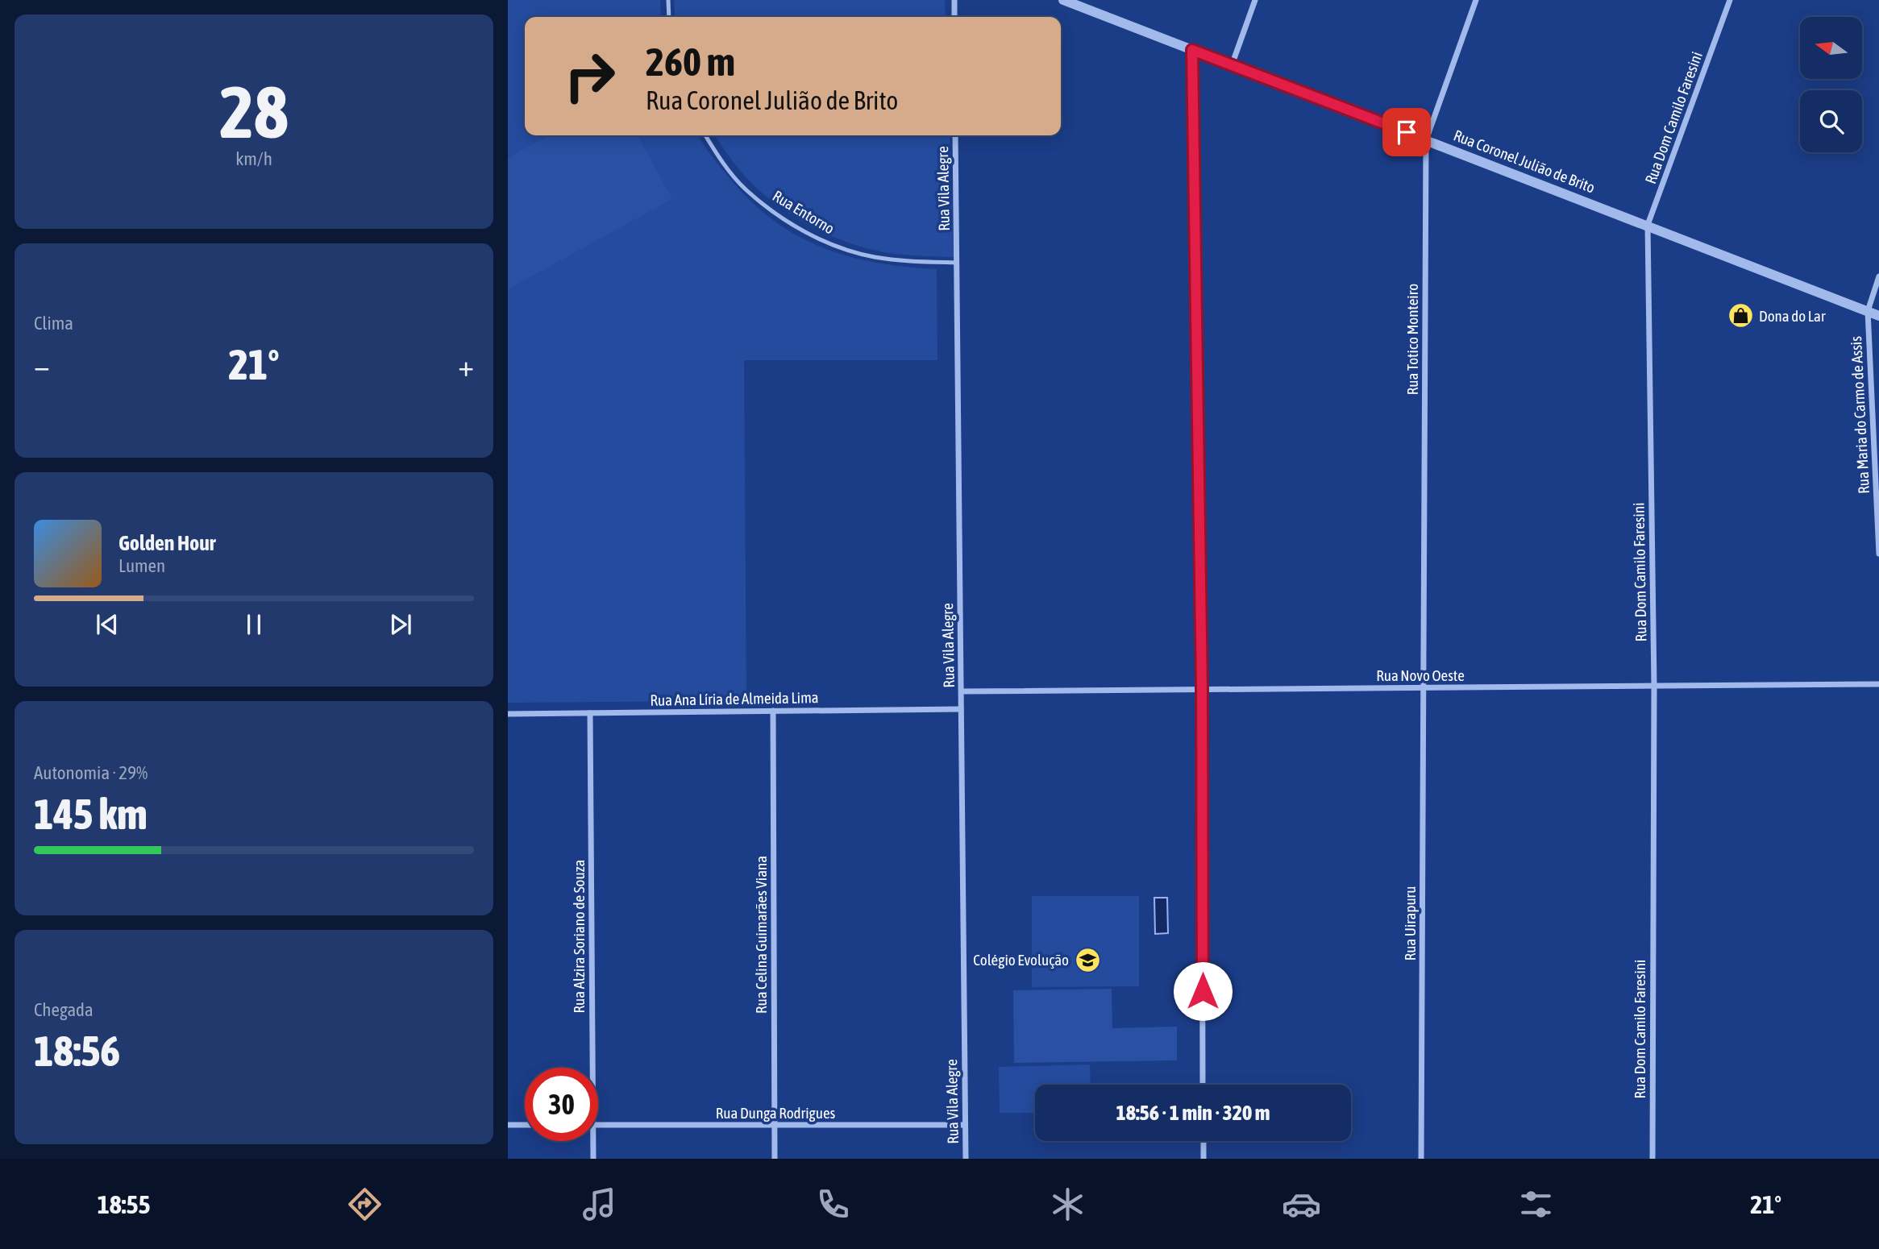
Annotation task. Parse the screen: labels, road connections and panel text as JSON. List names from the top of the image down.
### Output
{
  "streets": {
    "street": [
      "Rua Dom Camilo Faresini",
      "Rua Coronel Julião de Brito",
      "Rua Vila Alegre",
      "Rua Totico Monteiro",
      "Rua Maria do Carmo de Assis",
      "Rua Novo Oeste",
      "Rua Ana Líria de Almeida Lima",
      "Rua Uirapuru",
      "Rua Celina Guimarães Viana",
      "Rua Alzira Soriano de Souza",
      "Rua Dunga Rodrigues"
    ],
    "lane": ["Rua Entorno"]
  },
  "crossings": [
    ["Rua Dom Camilo Faresini", "Rua Coronel Julião de Brito"],
    ["Rua Dom Camilo Faresini", "Rua Novo Oeste"],
    ["Rua Coronel Julião de Brito", "Rua Totico Monteiro"],
    ["Rua Coronel Julião de Brito", "Rua Maria do Carmo de Assis"],
    ["Rua Vila Alegre", "Rua Entorno"],
    ["Rua Vila Alegre", "Rua Novo Oeste"],
    ["Rua Vila Alegre", "Rua Ana Líria de Almeida Lima"],
    ["Rua Vila Alegre", "Rua Dunga Rodrigues"],
    ["Rua Totico Monteiro", "Rua Novo Oeste"],
    ["Rua Totico Monteiro", "Rua Uirapuru"],
    ["Rua Novo Oeste", "Rua Uirapuru"],
    ["Rua Ana Líria de Almeida Lima", "Rua Celina Guimarães Viana"],
    ["Rua Ana Líria de Almeida Lima", "Rua Alzira Soriano de Souza"],
    ["Rua Celina Guimarães Viana", "Rua Dunga Rodrigues"]
  ],
  "places": {
    "shop": ["Dona do Lar"],
    "school or university": ["Colégio Evolução"]
  },
  "north": "left",
  "page": {
    "tile": [
      ["28", "km/h"],
      "Clima",
      ["Autonomia · 29%", "145 km"],
      ["Chegada", "18:56"]
    ],
    "turn": ["260 m", "Rua Coronel Julião de Brito"],
    "heat": ["−", "21°", "+"],
    "song": ["Golden Hour", "Lumen"],
    "limit": "30",
    "trip": "18:56 · 1 min · 320 m",
    "tabs": ["18:55", "21°"]
  }
}
